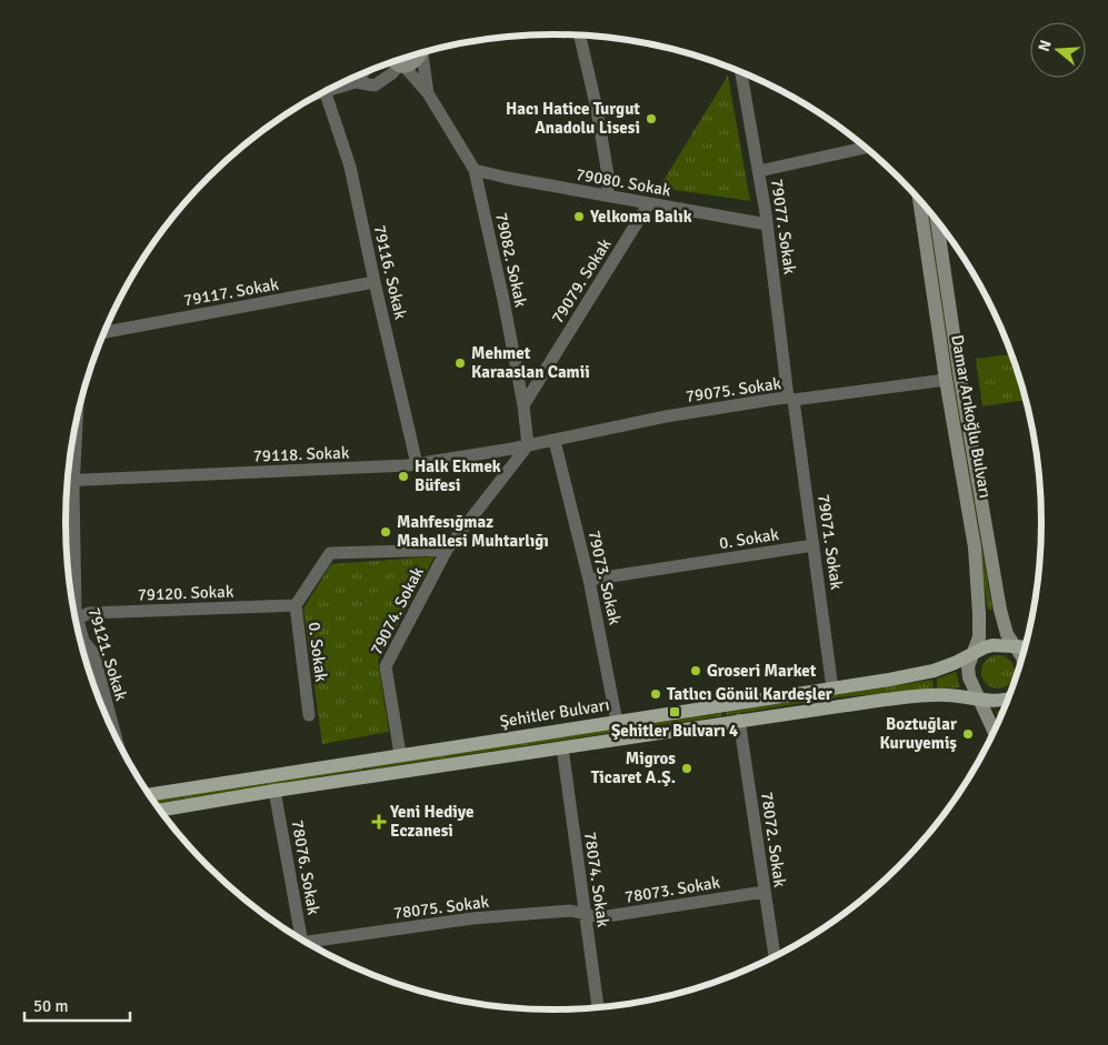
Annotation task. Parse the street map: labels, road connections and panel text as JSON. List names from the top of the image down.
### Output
{
  "streets": {
    "main road": ["Damar Arıkoğlu Bulvarı", "Şehitler Bulvarı"],
    "street": [
      "79080. Sokak",
      "79077. Sokak",
      "79082. Sokak",
      "79116. Sokak",
      "79079. Sokak",
      "79117. Sokak",
      "79075. Sokak",
      "79118. Sokak",
      "0. Sokak",
      "79071. Sokak",
      "79073. Sokak",
      "79120. Sokak",
      "79074. Sokak",
      "79121. Sokak",
      "78072. Sokak",
      "78076. Sokak",
      "78074. Sokak",
      "78073. Sokak",
      "78075. Sokak"
    ]
  },
  "crossings": [
    ["79080. Sokak", "79077. Sokak"],
    ["79080. Sokak", "79082. Sokak"],
    ["79080. Sokak", "79079. Sokak"],
    ["79077. Sokak", "79075. Sokak"],
    ["79077. Sokak", "79071. Sokak"],
    ["79082. Sokak", "79079. Sokak"],
    ["79082. Sokak", "79075. Sokak"],
    ["79082. Sokak", "79118. Sokak"],
    ["79082. Sokak", "79074. Sokak"],
    ["79116. Sokak", "79117. Sokak"],
    ["79116. Sokak", "79118. Sokak"],
    ["79075. Sokak", "Damar Arıkoğlu Bulvarı"],
    ["79075. Sokak", "79118. Sokak"],
    ["79075. Sokak", "79071. Sokak"],
    ["79075. Sokak", "79073. Sokak"],
    ["79075. Sokak", "79074. Sokak"],
    ["Damar Arıkoğlu Bulvarı", "Şehitler Bulvarı"],
    ["79118. Sokak", "79074. Sokak"],
    ["0. Sokak", "79071. Sokak"],
    ["0. Sokak", "79073. Sokak"],
    ["0. Sokak", "79120. Sokak"],
    ["0. Sokak", "79074. Sokak"],
    ["79071. Sokak", "Şehitler Bulvarı"],
    ["79073. Sokak", "Şehitler Bulvarı"],
    ["79120. Sokak", "79121. Sokak"],
    ["79074. Sokak", "Şehitler Bulvarı"],
    ["78072. Sokak", "78073. Sokak"],
    ["78074. Sokak", "78073. Sokak"],
    ["78074. Sokak", "78075. Sokak"],
    ["78073. Sokak", "78075. Sokak"]
  ],
  "places": {
    "other": [
      "Hacı Hatice Turgut Anadolu Lisesi",
      "Yelkoma Balık",
      "Mehmet Karaaslan Camii",
      "Halk Ekmek Büfesi",
      "Mahfesığmaz Mahallesi Muhtarlığı",
      "Groseri Market",
      "Tatlıcı Gönül Kardeşler",
      "Boztuğlar Kuruyemiş",
      "Migros Ticaret A.Ş."
    ],
    "transit": ["Şehitler Bulvarı 4"],
    "health": ["Yeni Hediye Eczanesi"]
  },
  "scale_bar": "50 m",
  "north": "left"
}
